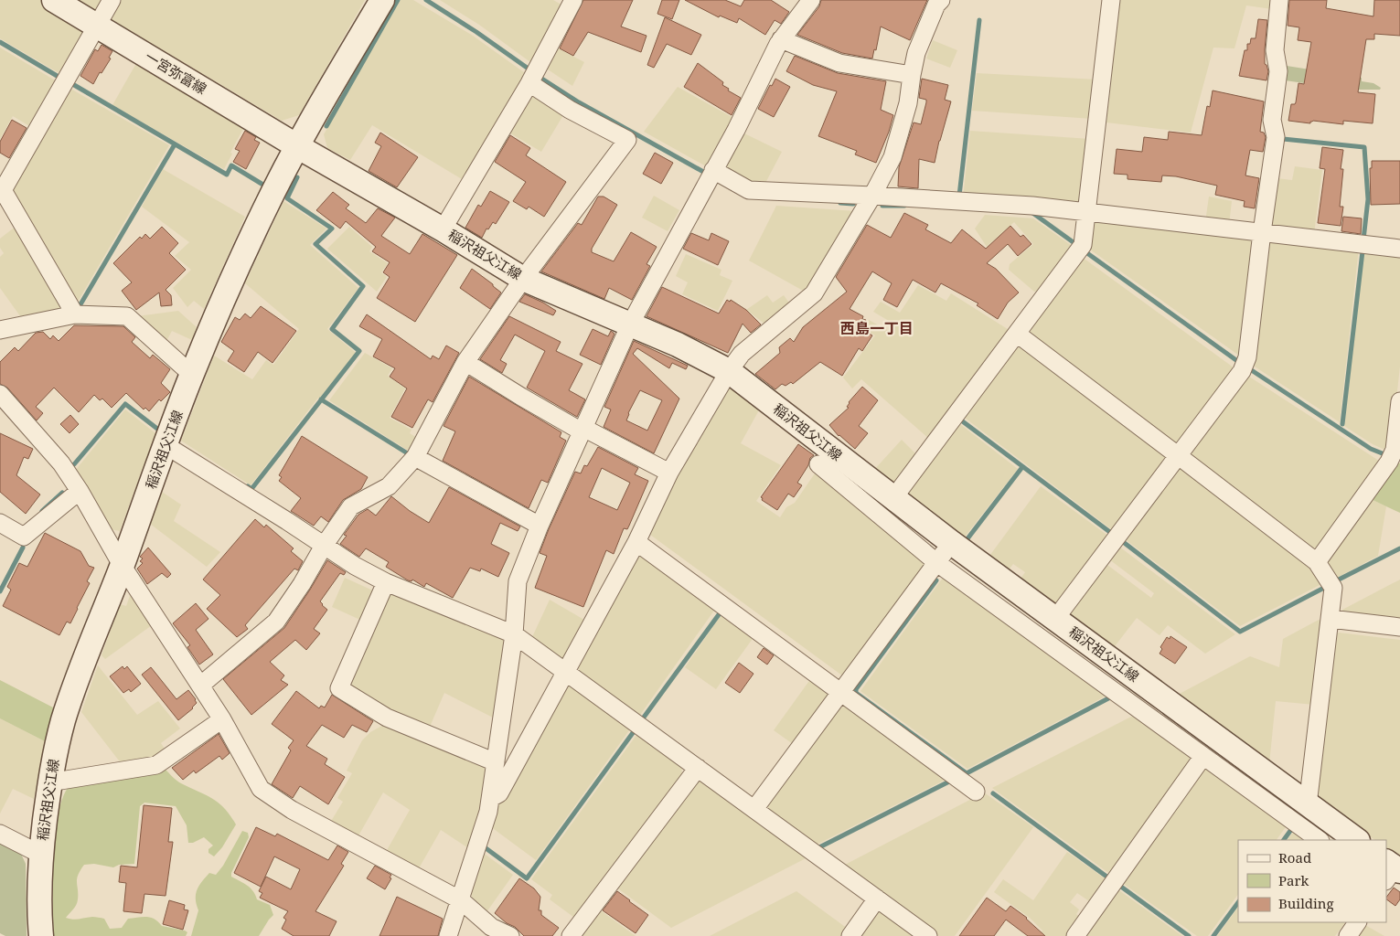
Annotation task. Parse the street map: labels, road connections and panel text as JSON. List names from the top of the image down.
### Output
{
  "streets": {
    "main road": ["一宮弥富線", "稲沢祖父江線"]
  },
  "crossings": [
    ["一宮弥富線", "稲沢祖父江線"]
  ],
  "districts": ["西島一丁目"],
  "legend": ["Road", "Park", "Building"]
}
